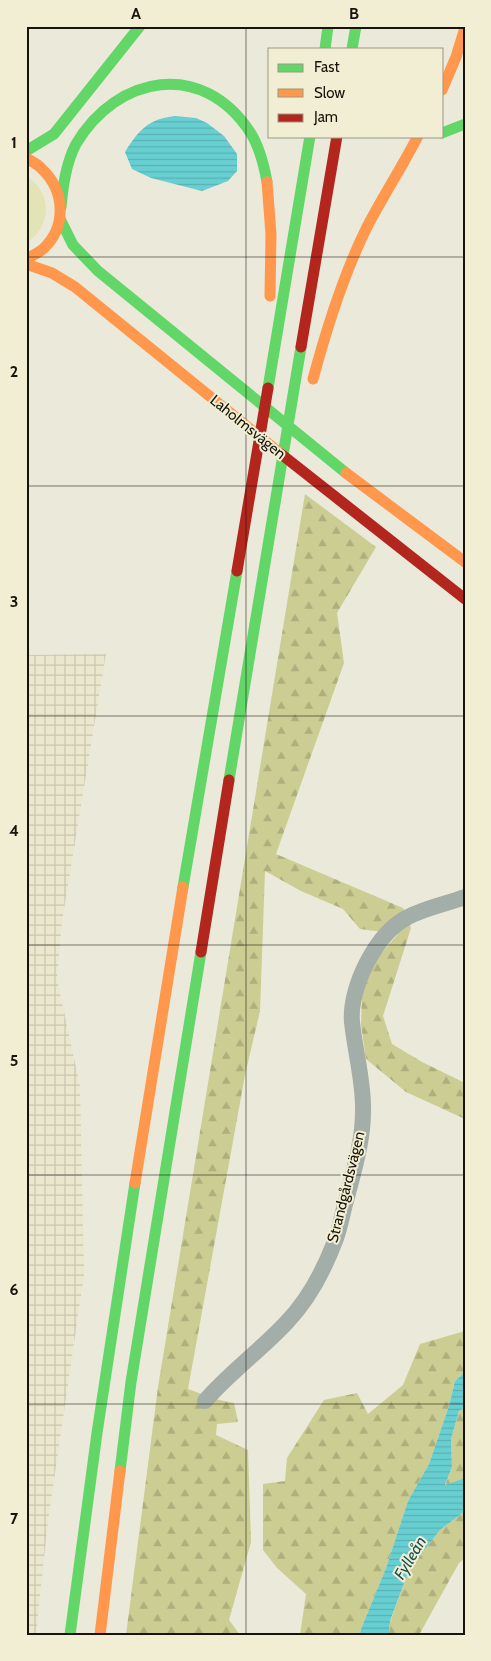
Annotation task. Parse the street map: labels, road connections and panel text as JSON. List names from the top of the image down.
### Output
{
  "streets": {
    "highway": ["Laholmsvägen"],
    "street": ["Strandgårdsvägen"]
  },
  "water": ["Fylleån"],
  "legend": ["Fast", "Slow", "Jam"],
  "grid": {
    "columns": ["A", "B"],
    "rows": [
      "1",
      "2",
      "3",
      "4",
      "5",
      "6",
      "7"
    ]
  }
}
